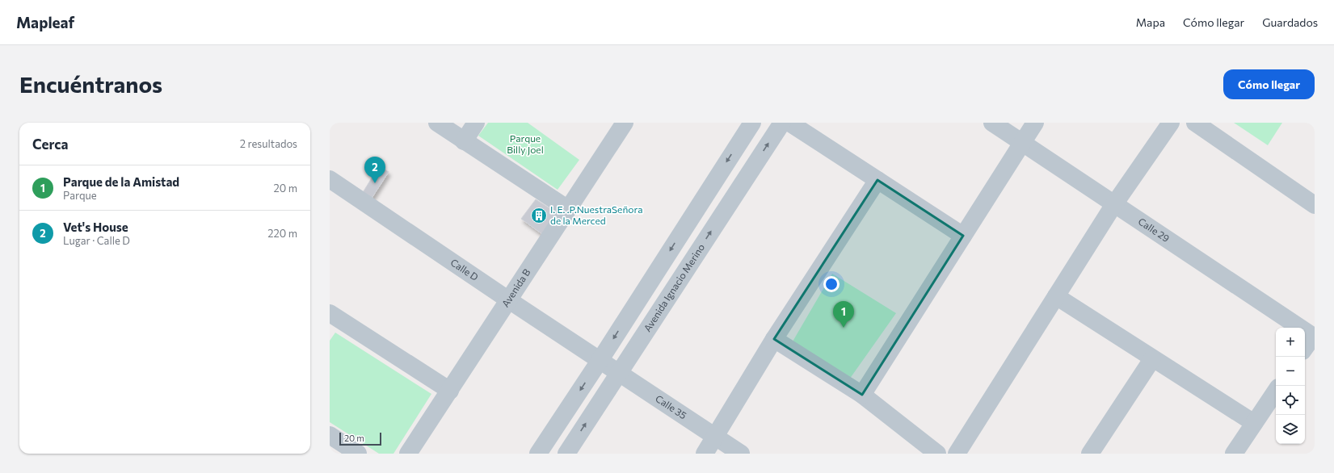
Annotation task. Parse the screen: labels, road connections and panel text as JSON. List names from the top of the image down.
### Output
{
  "streets": {
    "street": [
      "Calle 29",
      "Calle D",
      "Avenida B",
      "Avenida Ignacio Merino",
      "Calle 35"
    ]
  },
  "crossings": [
    ["Calle D", "Avenida B"],
    ["Calle D", "Calle 35"],
    ["Avenida Ignacio Merino", "Calle 35"]
  ],
  "parks": ["Parque Billy Joel"],
  "places": {
    "building": ["I. E. .P.NuestraSeñora de la Merced"]
  },
  "scale_bar": "20 m",
  "page": {
    "header": "Mapleaf",
    "nav": ["Mapa", "Cómo llegar", "Guardados"],
    "buttons": "Cómo llegar",
    "title": "Encuéntranos",
    "heading": ["Cerca", "2 resultados"],
    "pins": ["2", "1"],
    "list": [
      {
        "mark": "1",
        "name": "Parque de la Amistad",
        "note": "Parque",
        "value": "20 m"
      },
      {
        "mark": "2",
        "name": "Vet's House",
        "note": "Lugar · Calle D",
        "value": "220 m"
      }
    ],
    "map_buttons": ["+", "−"],
    "scale": "20 m"
  }
}
